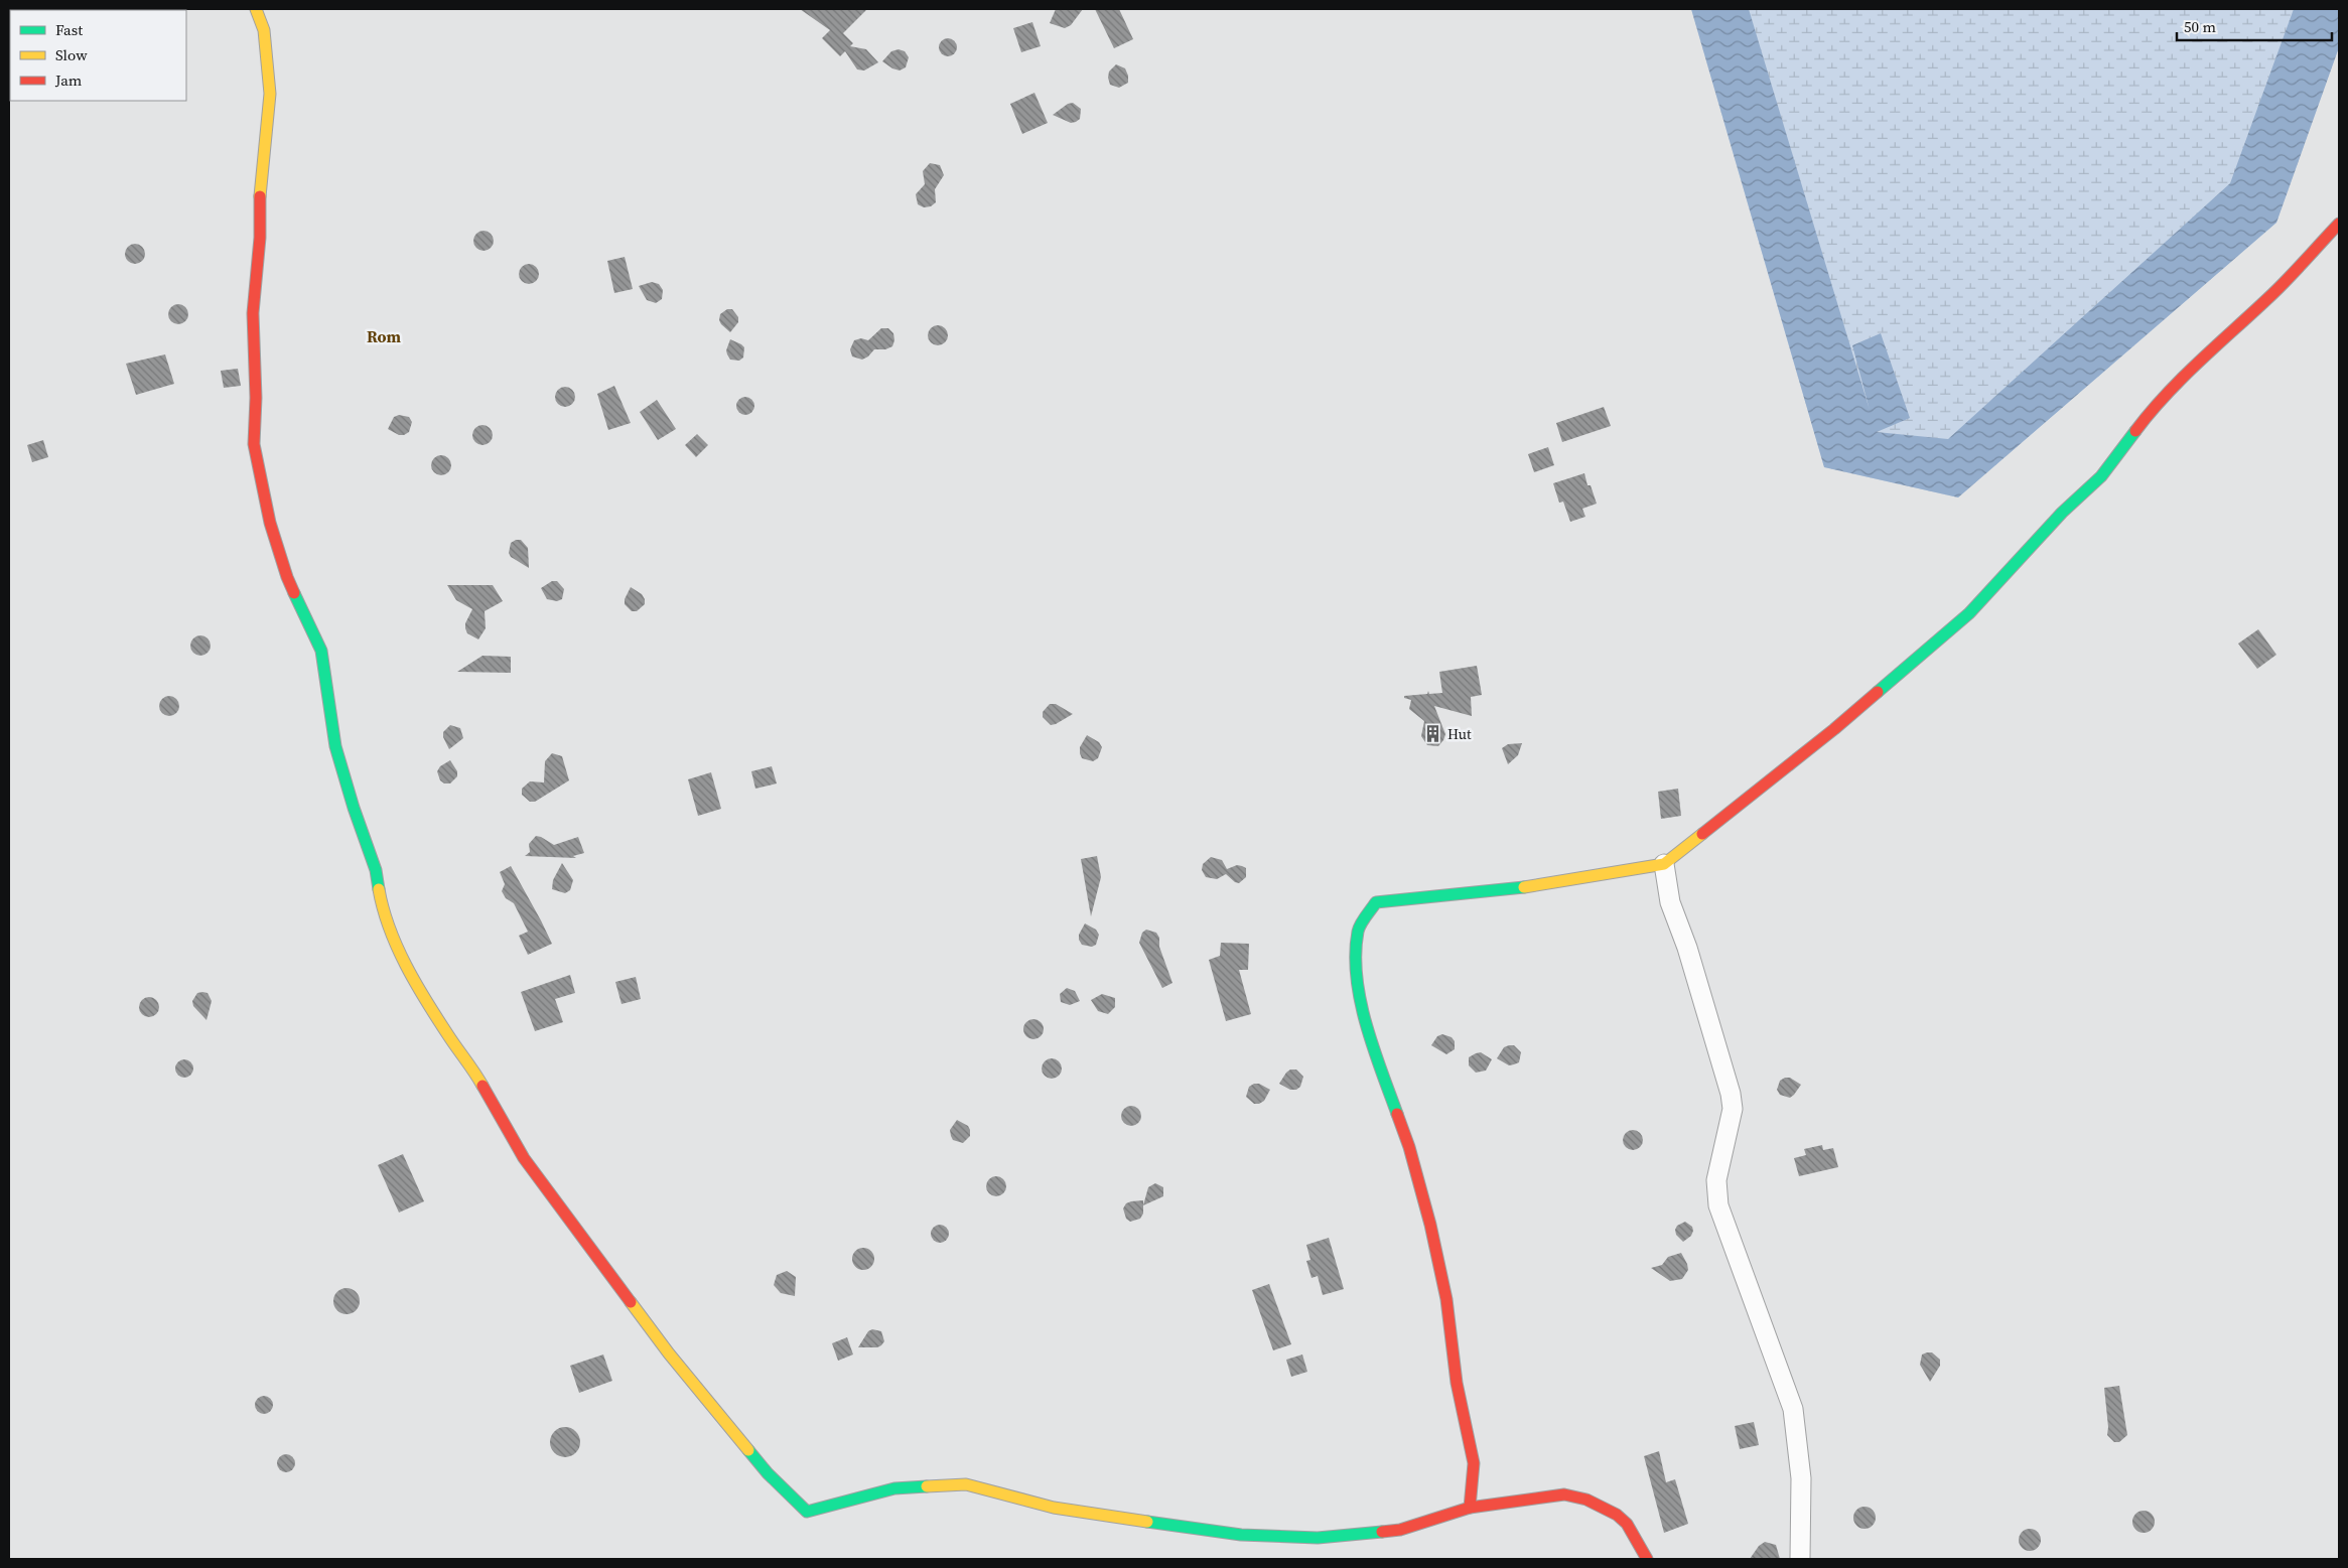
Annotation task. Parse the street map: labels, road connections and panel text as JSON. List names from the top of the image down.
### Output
{
  "districts": ["Rom"],
  "places": {
    "building": ["Hut"]
  },
  "legend": ["Fast", "Slow", "Jam"],
  "scale_bar": "50 m"
}
